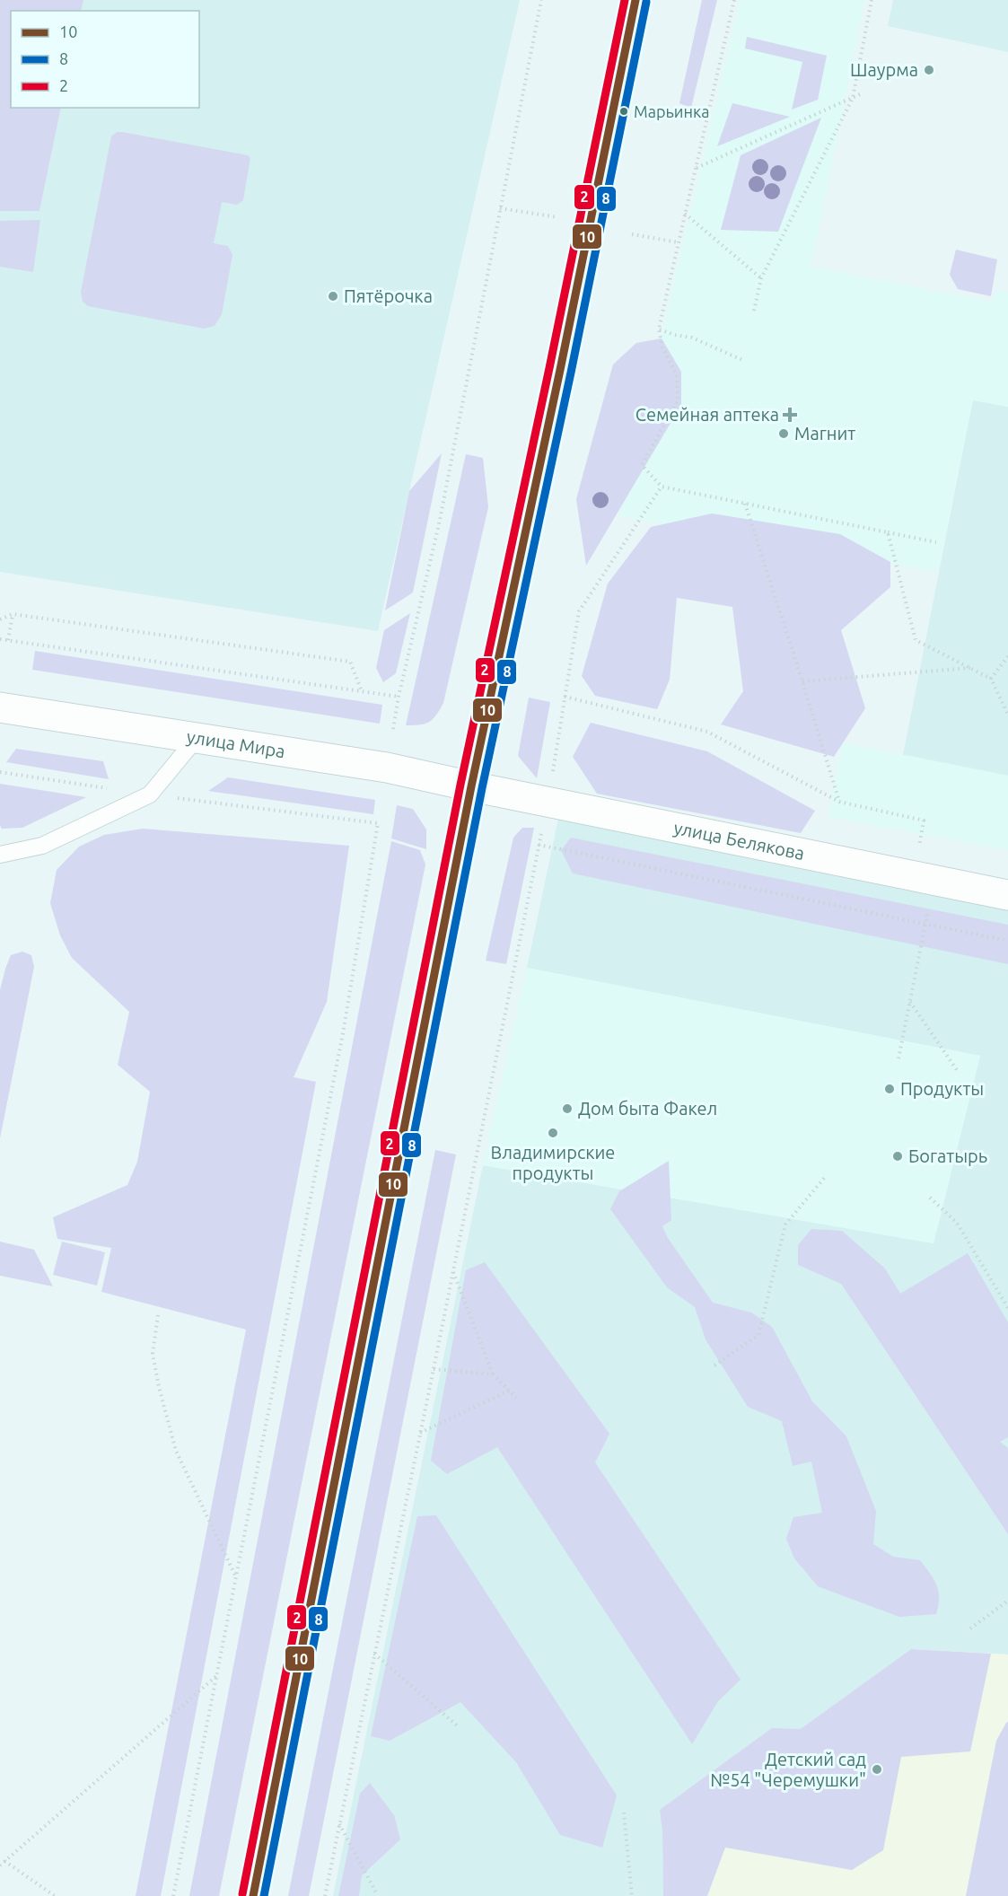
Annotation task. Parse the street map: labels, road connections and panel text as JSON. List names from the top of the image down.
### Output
{
  "streets": {
    "main road": ["улица Мира", "улица Белякова"]
  },
  "crossings": [
    ["улица Мира", "улица Белякова"]
  ],
  "places": {
    "other": [
      "Шаурма",
      "Марьинка",
      "Пятёрочка",
      "Магнит",
      "Продукты",
      "Дом быта Факел",
      "Владимирские продукты",
      "Богатырь",
      "Детский сад №54 \"Черемушки\""
    ],
    "health": ["Семейная аптека"]
  },
  "lines": ["transit line 10", "transit line 2", "transit line 8"],
  "legend": ["10", "8", "2"]
}
